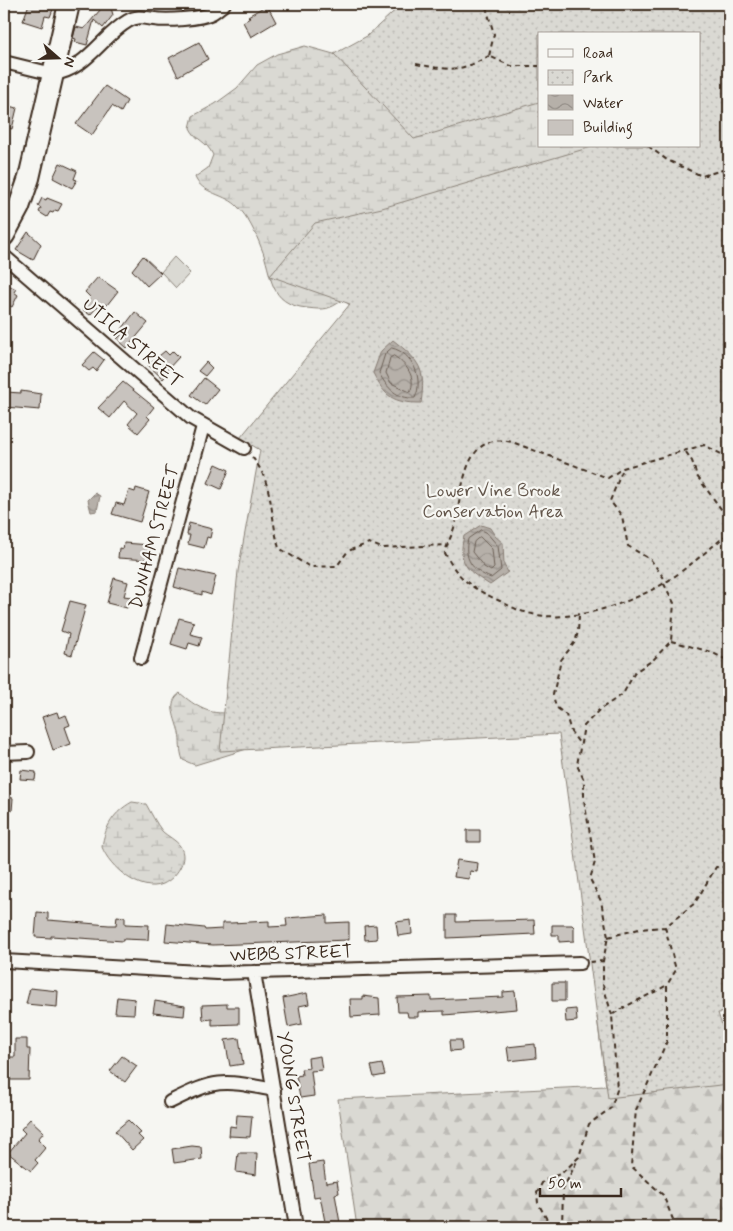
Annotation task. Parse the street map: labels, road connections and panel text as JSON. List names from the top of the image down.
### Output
{
  "streets": {
    "street": [
      "UTICA STREET",
      "DUNHAM STREET",
      "WEBB STREET",
      "YOUNG STREET"
    ]
  },
  "crossings": [
    ["UTICA STREET", "DUNHAM STREET"],
    ["WEBB STREET", "YOUNG STREET"]
  ],
  "parks": ["Lower Vine Brook Conservation Area"],
  "legend": [
    "Road",
    "Park",
    "Water",
    "Building"
  ],
  "scale_bar": "50 m",
  "north": "right"
}
